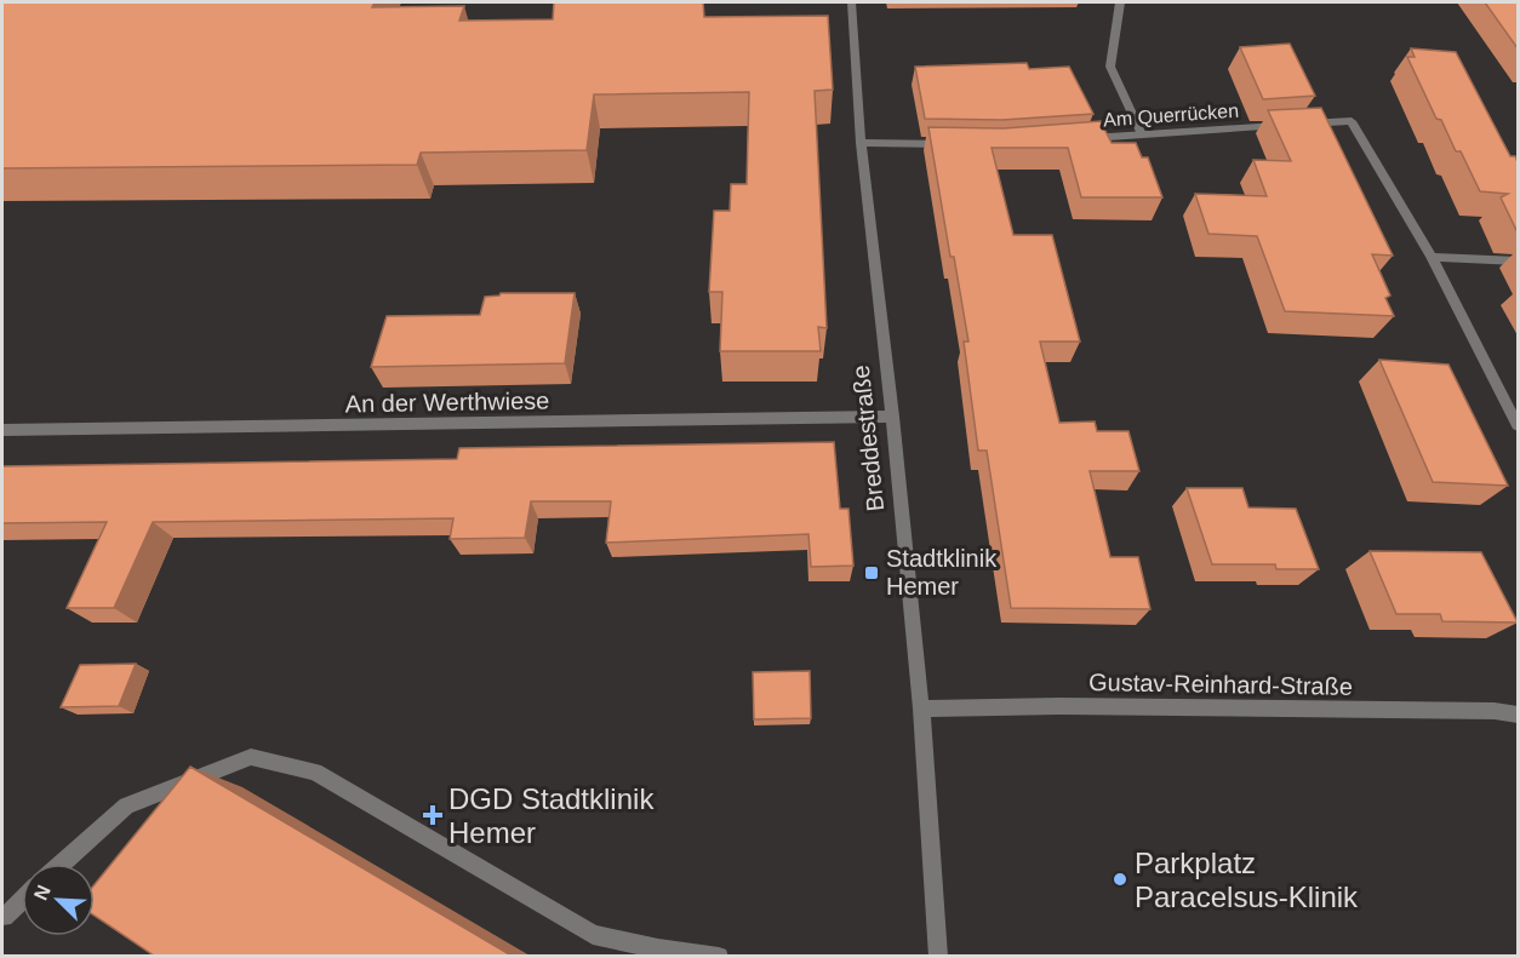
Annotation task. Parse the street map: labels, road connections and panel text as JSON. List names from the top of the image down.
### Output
{
  "streets": {
    "street": [
      "Am Querrücken",
      "An der Werthwiese",
      "Breddestraße",
      "Gustav-Reinhard-Straße"
    ]
  },
  "crossings": [
    ["An der Werthwiese", "Breddestraße"],
    ["Breddestraße", "Gustav-Reinhard-Straße"]
  ],
  "places": {
    "transit": ["Stadtklinik Hemer"],
    "health": ["DGD Stadtklinik Hemer"],
    "other": ["Parkplatz Paracelsus-Klinik"]
  },
  "north": "top left"
}
